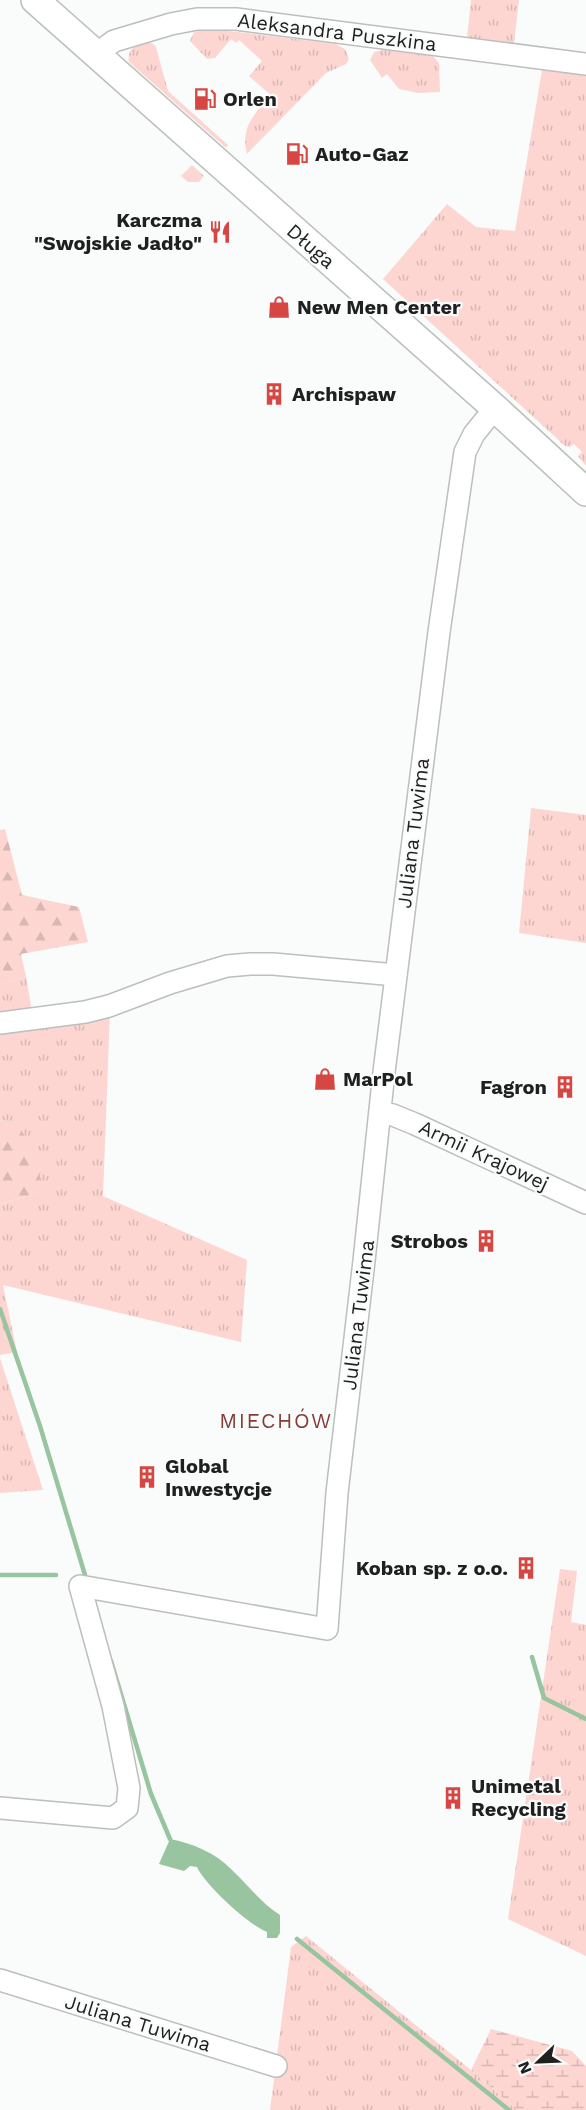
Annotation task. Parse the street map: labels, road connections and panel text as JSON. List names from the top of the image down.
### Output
{
  "streets": {
    "main road": ["Długa"],
    "street": ["Aleksandra Puszkina", "Juliana Tuwima", "Armii Krajowej"]
  },
  "crossings": [
    ["Aleksandra Puszkina", "Długa"],
    ["Długa", "Juliana Tuwima"],
    ["Juliana Tuwima", "Armii Krajowej"]
  ],
  "districts": ["MIECHÓW"],
  "places": {
    "fuel station": ["Orlen", "Auto-Gaz"],
    "restaurant": ["Karczma \"Swojskie Jadło\""],
    "shop": ["New Men Center", "MarPol"],
    "building": [
      "Archispaw",
      "Fagron",
      "Strobos",
      "Global Inwestycje",
      "Koban sp. z o.o.",
      "Unimetal Recycling"
    ]
  },
  "north": "bottom left"
}
